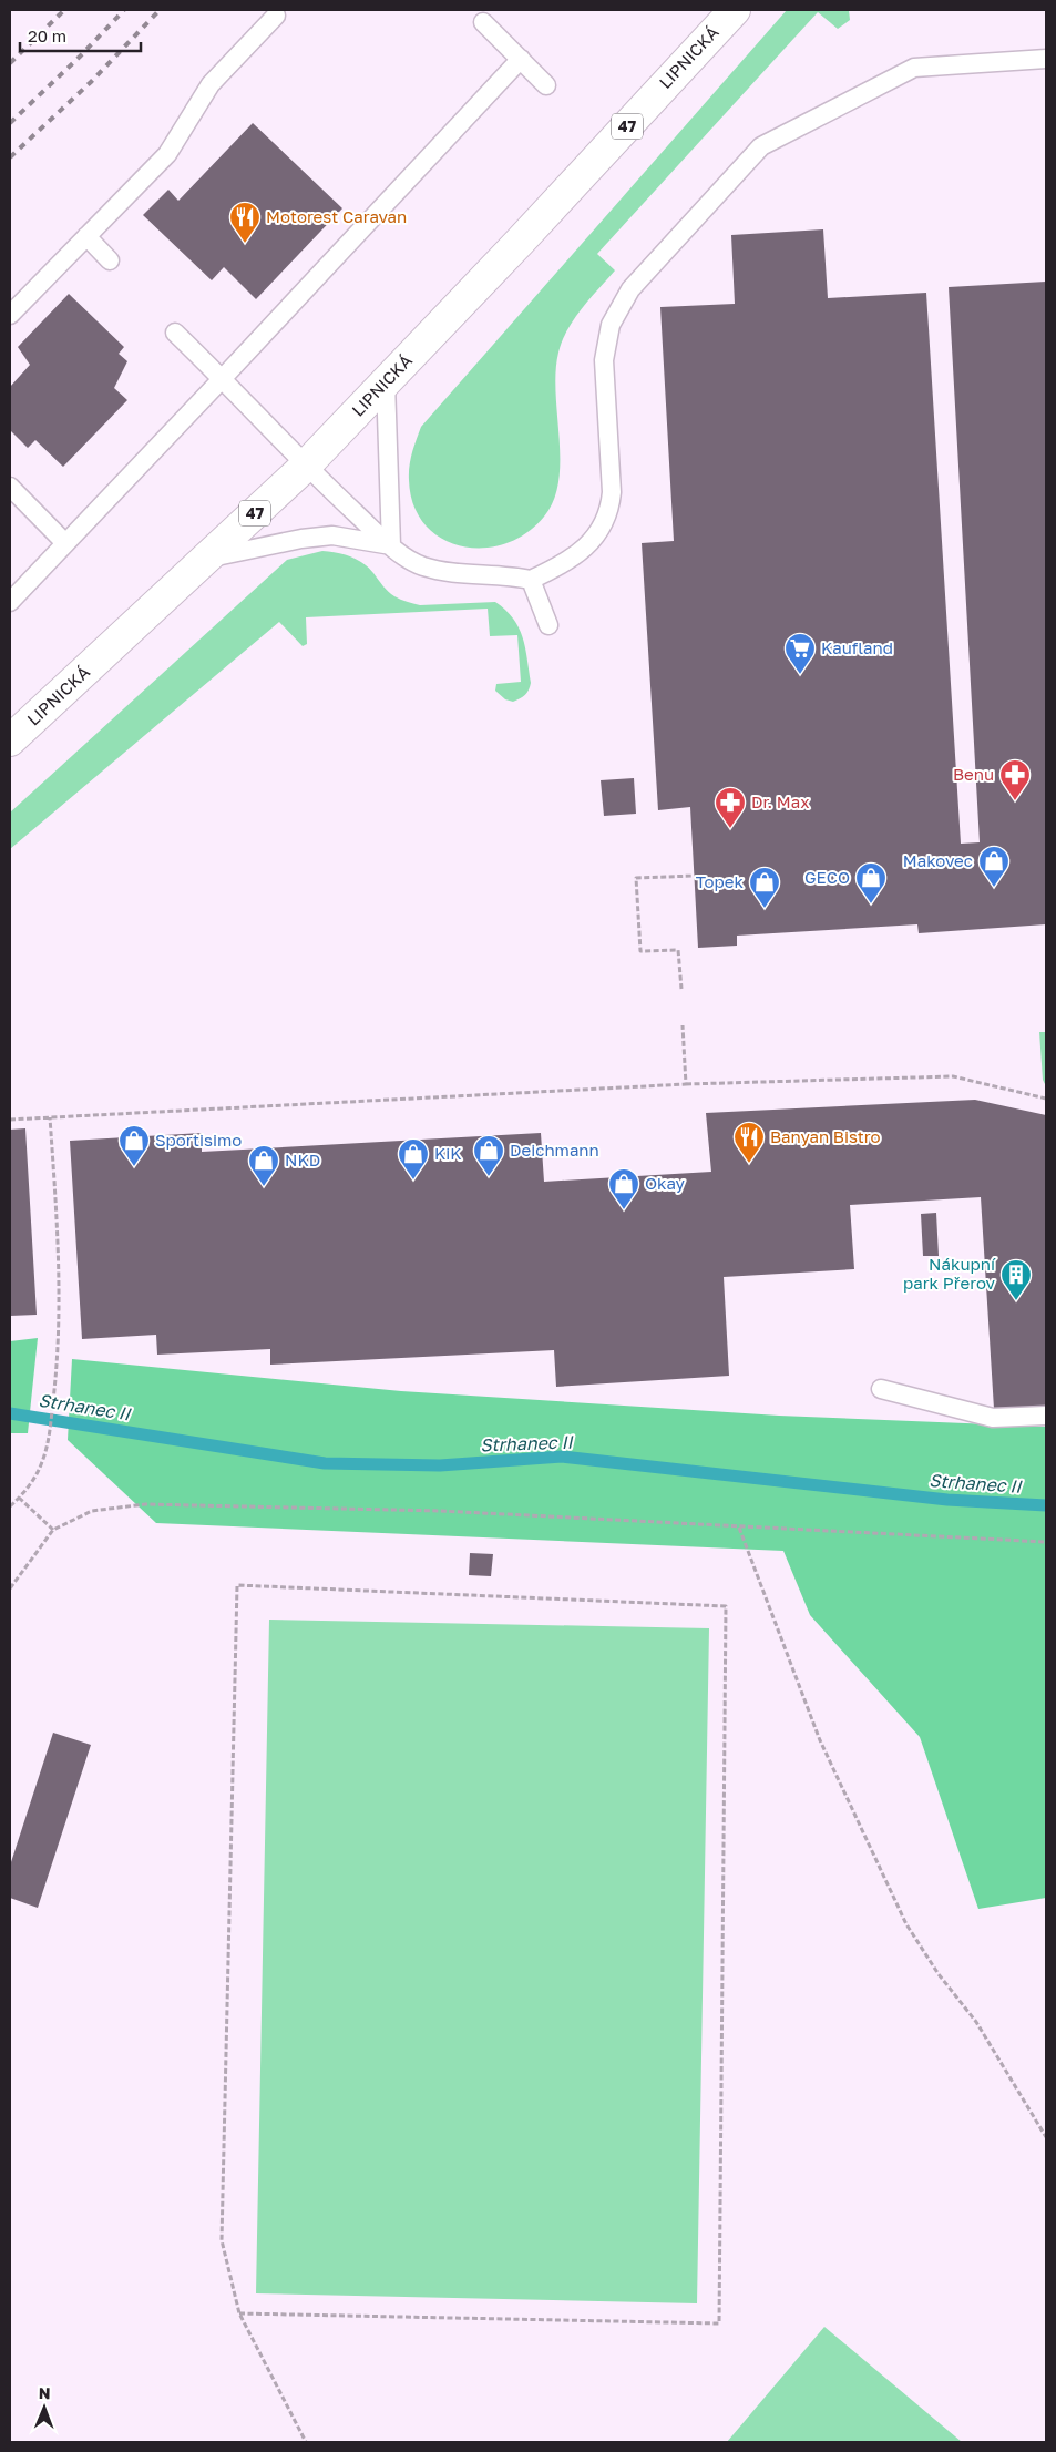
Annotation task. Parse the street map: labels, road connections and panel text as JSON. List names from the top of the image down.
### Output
{
  "streets": {
    "main road": ["LIPNICKÁ", "47"]
  },
  "water": ["Strhanec II"],
  "places": {
    "restaurant": ["Motorest Caravan", "Banyan Bistro"],
    "supermarket": ["Kaufland"],
    "pharmacy": ["Benu", "Dr. Max"],
    "shop": [
      "Makovec",
      "GECO",
      "Topek",
      "Sportisimo",
      "Deichmann",
      "KiK",
      "NKD",
      "Okay"
    ],
    "building": ["Nákupní park Přerov"]
  },
  "scale_bar": "20 m",
  "north": "top"
}
